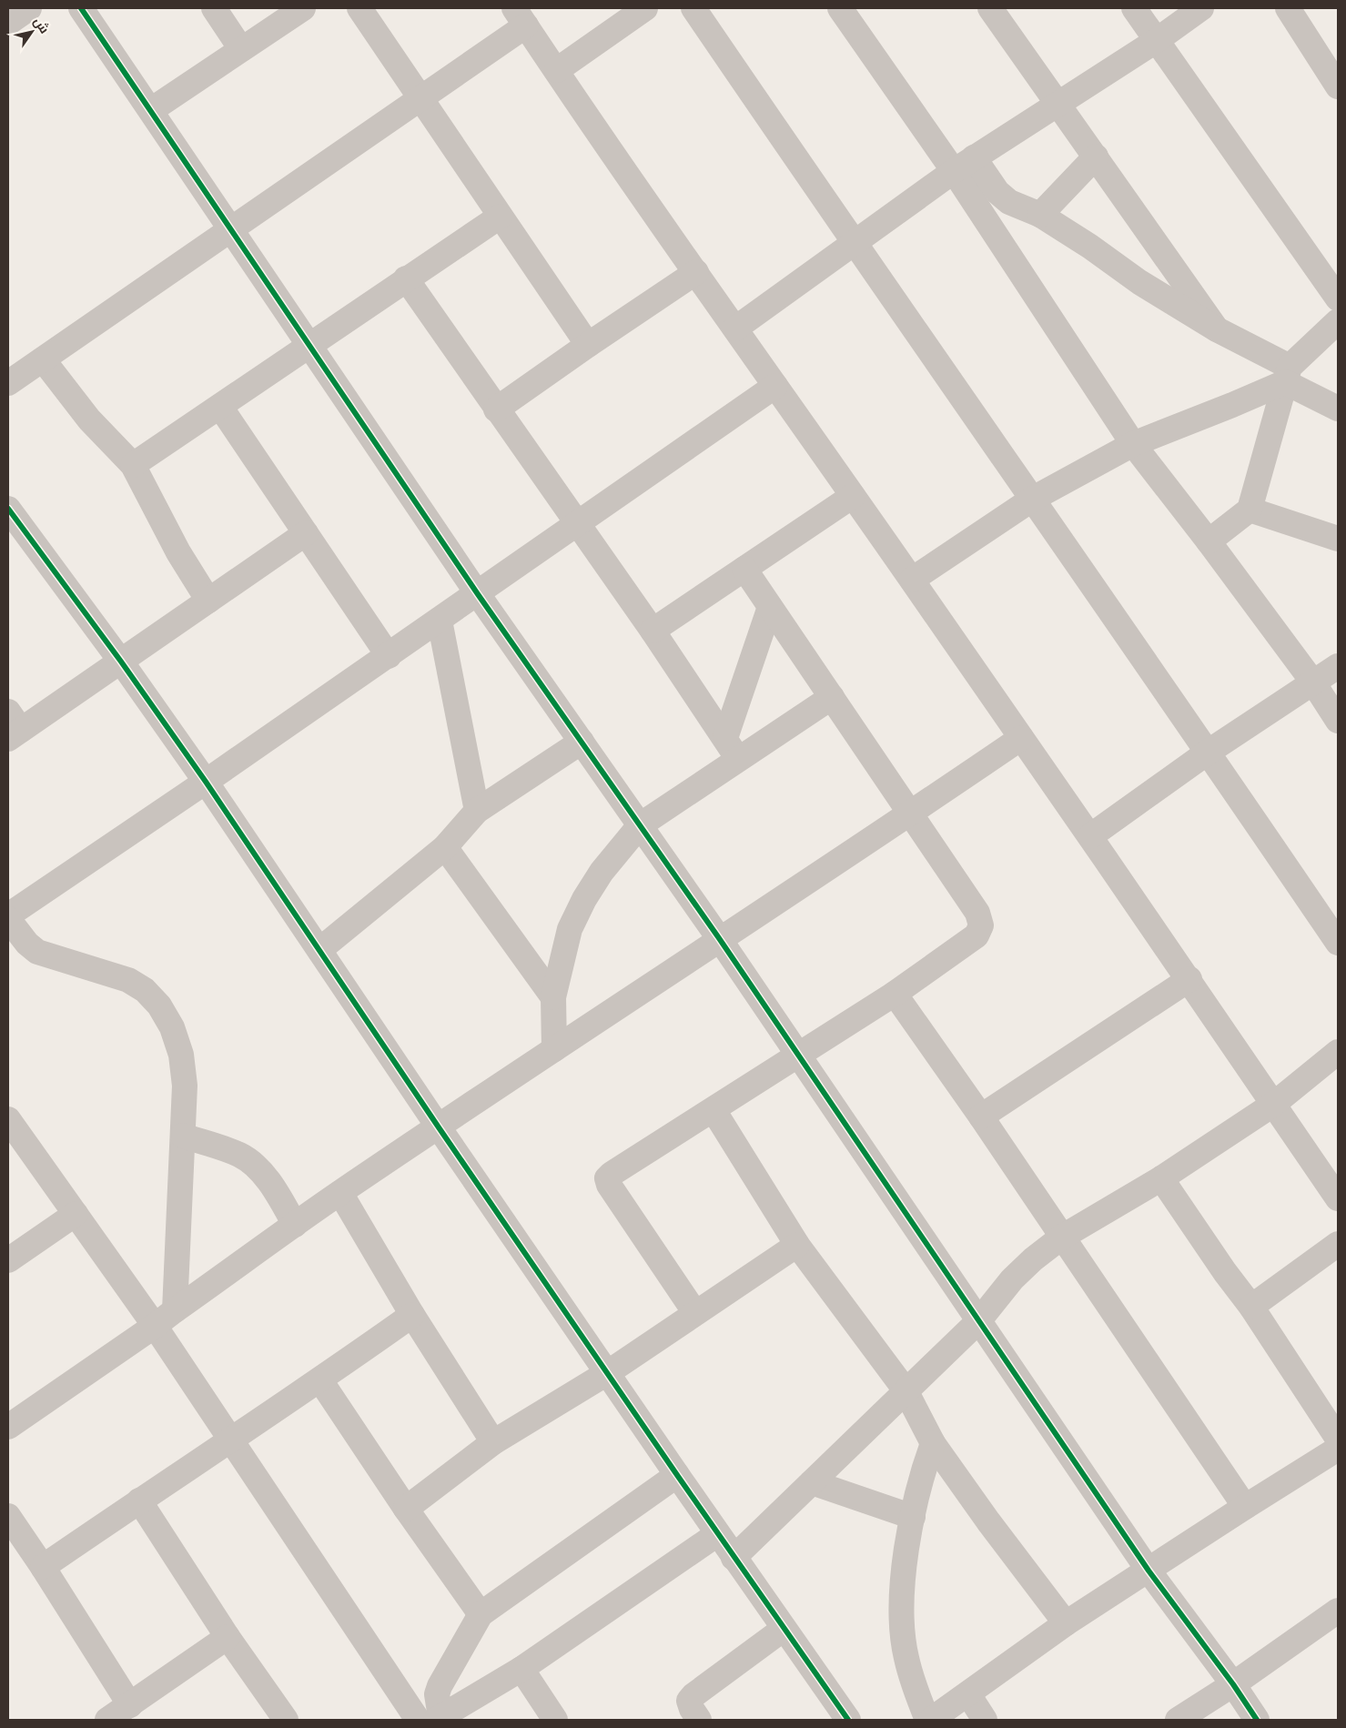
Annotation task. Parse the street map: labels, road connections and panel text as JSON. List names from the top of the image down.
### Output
{
  "north": "top right"
}
